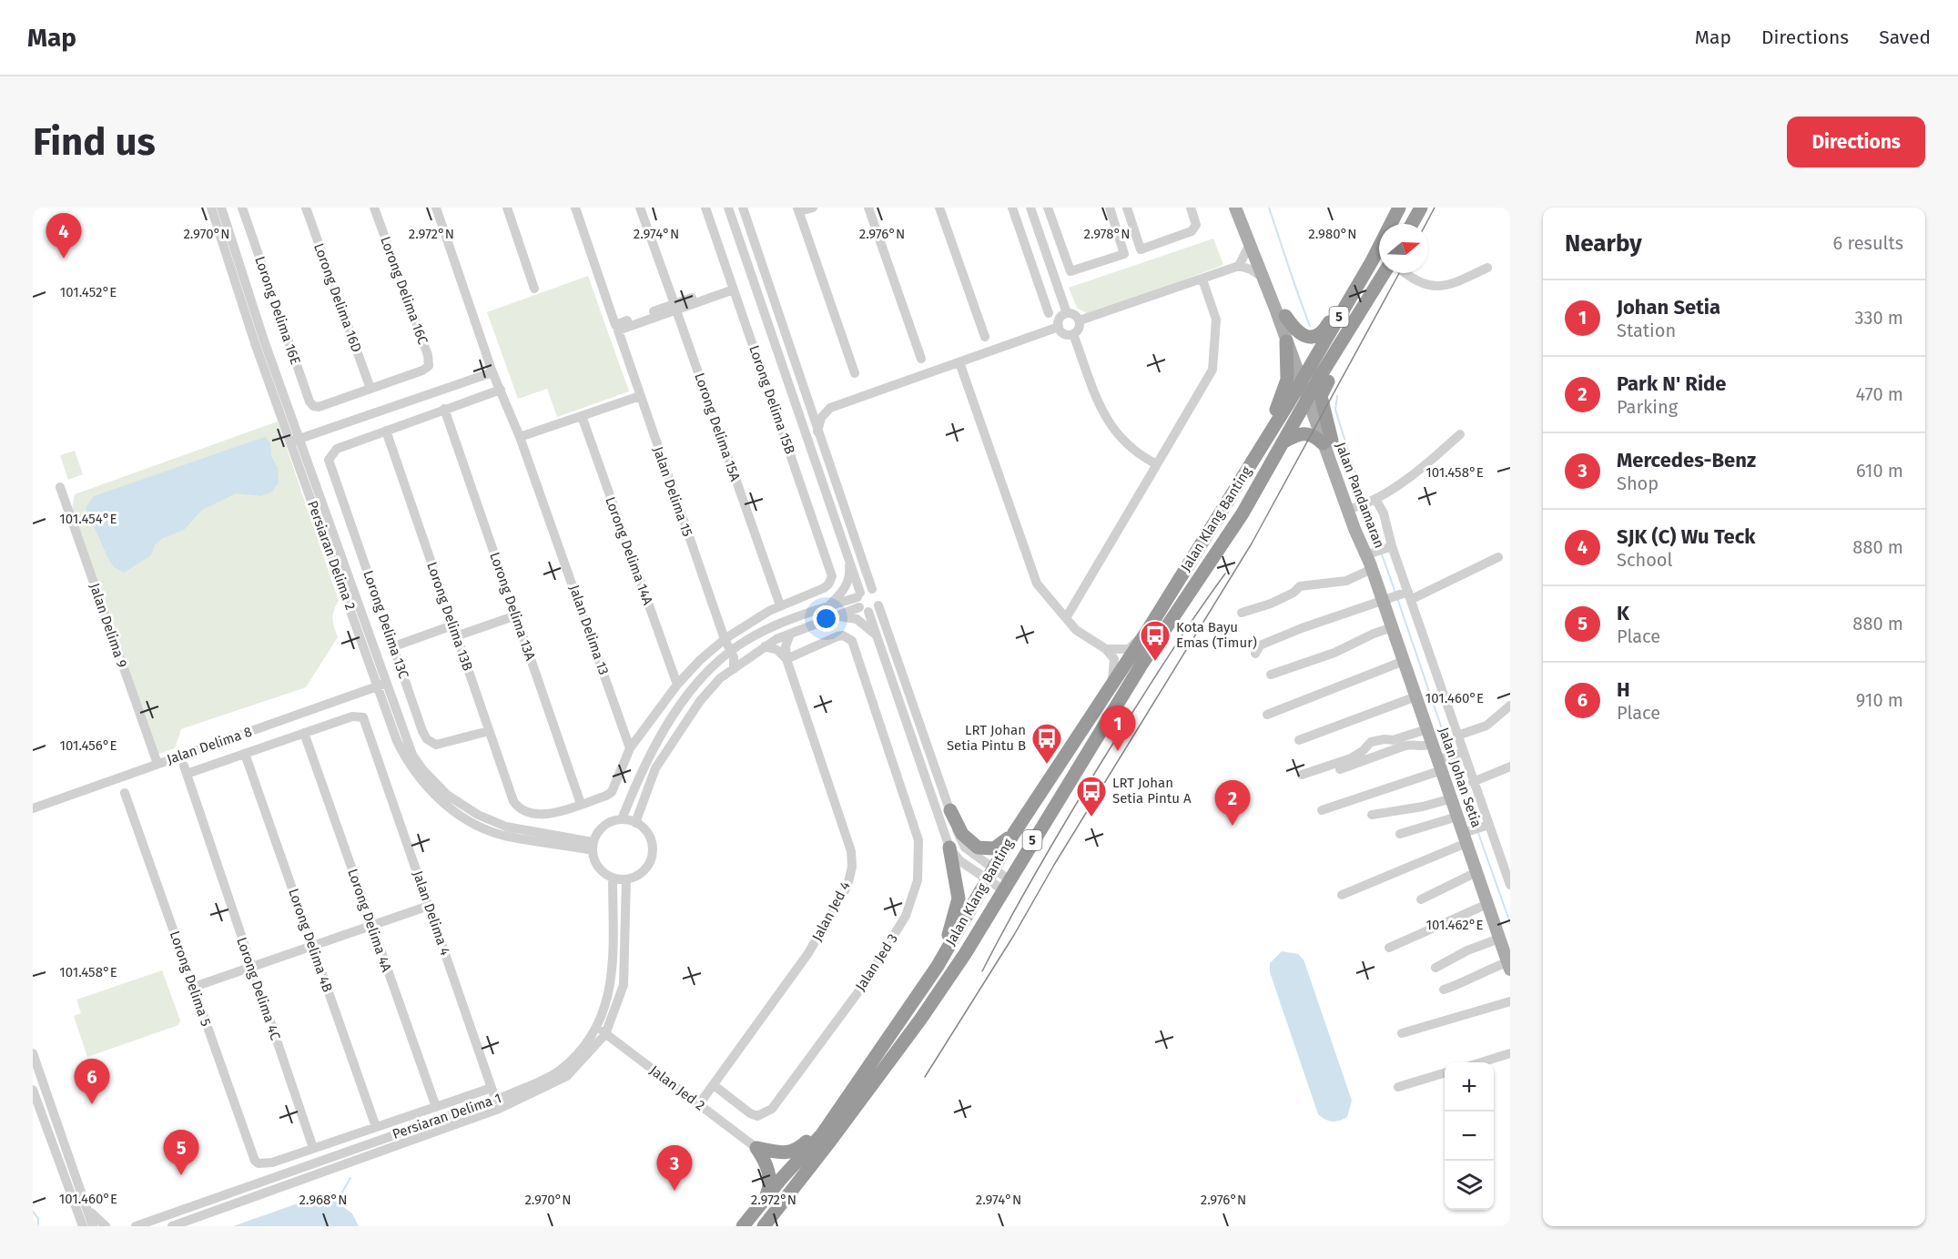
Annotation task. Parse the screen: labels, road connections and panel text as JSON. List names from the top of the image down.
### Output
{
  "streets": {
    "highway": ["5", "Jalan Klang Banting"],
    "main road": ["Jalan Pandamaran", "Jalan Johan Setia"],
    "street": [
      "Lorong Delima 16C",
      "Lorong Delima 16D",
      "Lorong Delima 16E",
      "Lorong Delima 15B",
      "Lorong Delima 15A",
      "Jalan Delima 15",
      "Lorong Delima 14A",
      "Persiaran Delima 2",
      "Lorong Delima 13A",
      "Lorong Delima 13B",
      "Lorong Delima 13C",
      "Jalan Delima 9",
      "Jalan Delima 13",
      "Jalan Delima 8",
      "Jalan Jed 4",
      "Jalan Delima 4",
      "Lorong Delima 4A",
      "Lorong Delima 4B",
      "Jalan Jed 3",
      "Lorong Delima 5",
      "Lorong Delima 4C",
      "Jalan Jed 2",
      "Persiaran Delima 1"
    ]
  },
  "crossings": [
    ["Lorong Delima 16C", "Lorong Delima 16D"],
    ["Lorong Delima 16C", "Lorong Delima 16E"],
    ["Lorong Delima 16D", "Lorong Delima 16E"],
    ["Lorong Delima 15B", "Lorong Delima 15A"],
    ["Jalan Pandamaran", "Jalan Klang Banting"],
    ["Jalan Pandamaran", "Jalan Johan Setia"],
    ["Persiaran Delima 2", "Jalan Delima 8"],
    ["Persiaran Delima 2", "Persiaran Delima 1"],
    ["Lorong Delima 13A", "Lorong Delima 13B"],
    ["Lorong Delima 13B", "Lorong Delima 13C"],
    ["Jalan Delima 9", "Jalan Delima 8"],
    ["Jalan Jed 4", "Jalan Jed 3"],
    ["Jalan Jed 4", "Jalan Jed 2"],
    ["Jalan Delima 4", "Lorong Delima 4A"],
    ["Jalan Delima 4", "Persiaran Delima 1"],
    ["Lorong Delima 4B", "Lorong Delima 4C"],
    ["Lorong Delima 5", "Lorong Delima 4C"],
    ["Jalan Jed 2", "Persiaran Delima 1"]
  ],
  "places": {
    "bus stop": ["Kota Bayu Emas (Timur)", "LRT Johan Setia Pintu B", "LRT Johan Setia Pintu A"]
  },
  "north": "right",
  "page": {
    "header": "Map",
    "nav": ["Map", "Directions", "Saved"],
    "buttons": "Directions",
    "title": "Find us",
    "heading": ["Nearby", "6 results"],
    "pins": [
      "4",
      "1",
      "2",
      "6",
      "5",
      "3"
    ],
    "list": [
      {
        "mark": "1",
        "name": "Johan Setia",
        "note": "Station",
        "value": "330 m"
      },
      {
        "mark": "2",
        "name": "Park N' Ride",
        "note": "Parking",
        "value": "470 m"
      },
      {
        "mark": "3",
        "name": "Mercedes-Benz",
        "note": "Shop",
        "value": "610 m"
      },
      {
        "mark": "4",
        "name": "SJK (C) Wu Teck",
        "note": "School",
        "value": "880 m"
      },
      {
        "mark": "5",
        "name": "K",
        "note": "Place",
        "value": "880 m"
      },
      {
        "mark": "6",
        "name": "H",
        "note": "Place",
        "value": "910 m"
      }
    ],
    "map_buttons": ["+", "−"]
  },
  "coordinates": [
    "2.970°N",
    "2.972°N",
    "2.974°N",
    "2.976°N",
    "2.978°N",
    "2.980°N",
    "101.452°E",
    "101.458°E",
    "101.454°E",
    "101.460°E",
    "101.456°E",
    "101.462°E",
    "2.968°N"
  ]
}
